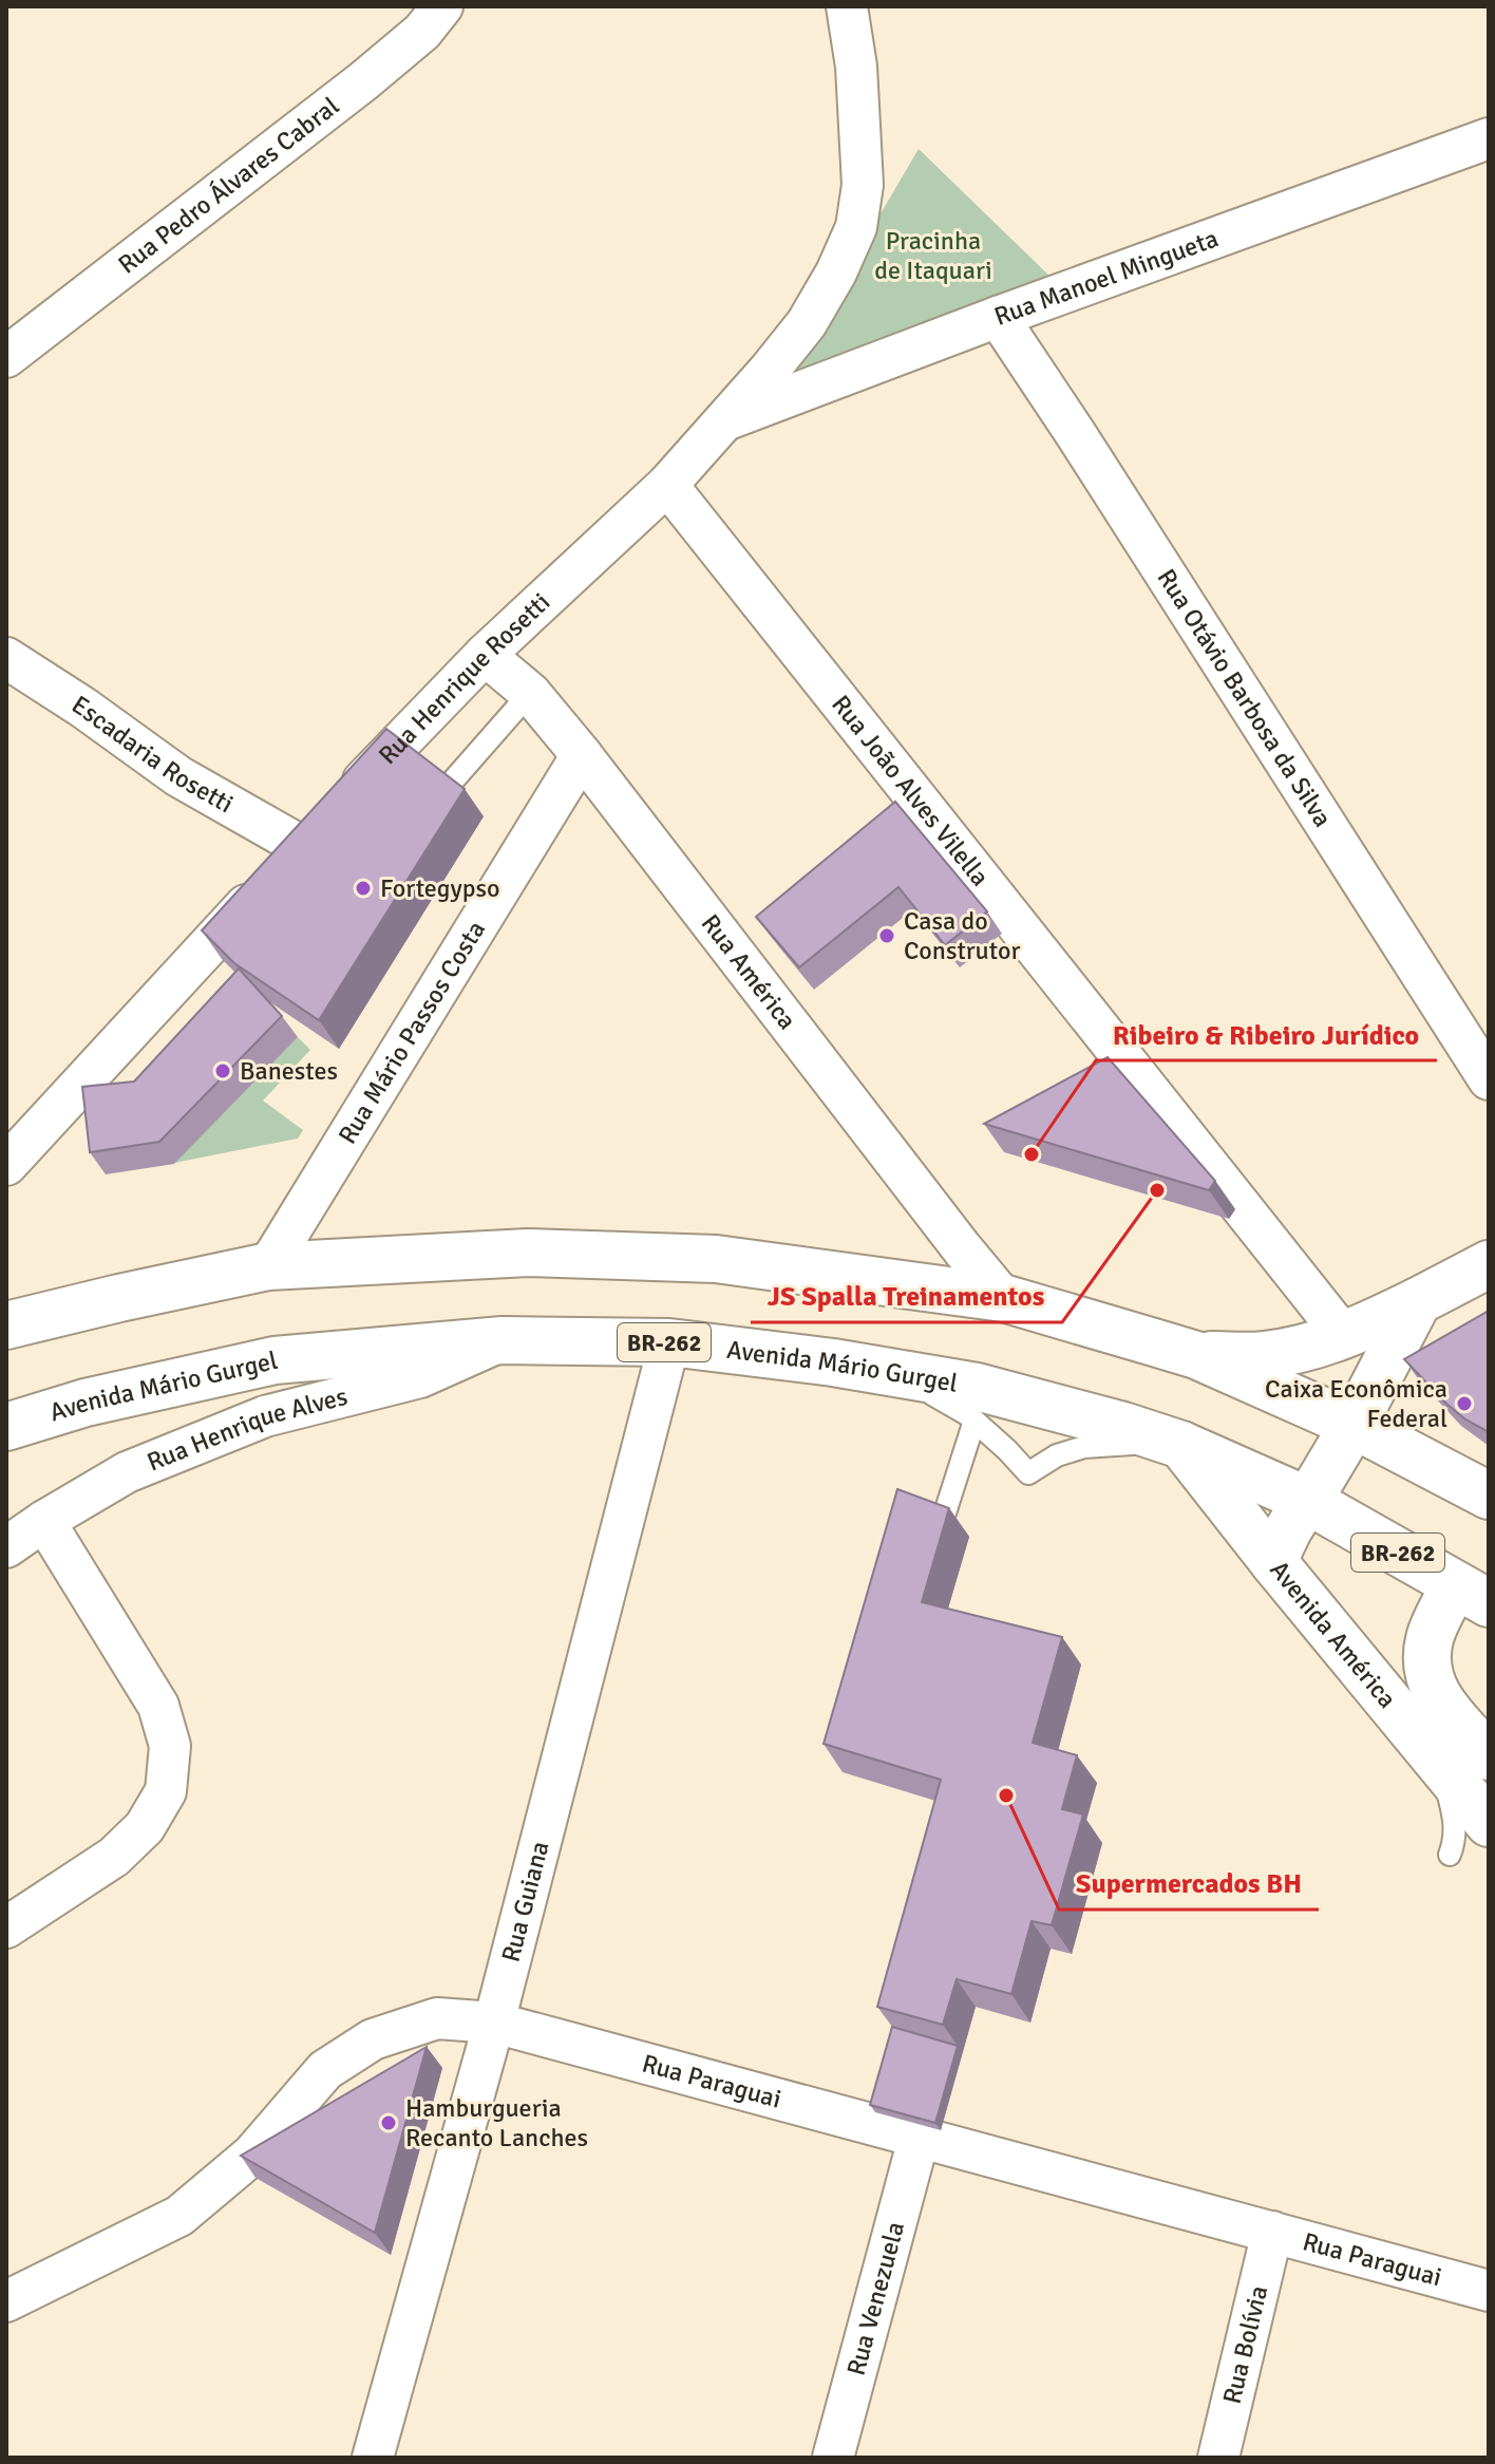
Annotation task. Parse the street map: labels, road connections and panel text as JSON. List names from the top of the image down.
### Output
{
  "streets": {
    "main road": ["BR-262", "Avenida Mário Gurgel", "Avenida América"],
    "street": [
      "Rua Pedro Álvares Cabral",
      "Rua Manoel Mingueta",
      "Rua Henrique Rosetti",
      "Rua Otávio Barbosa da Silva",
      "Escadaria Rosetti",
      "Rua João Alves Vilella",
      "Rua América",
      "Rua Mário Passos Costa",
      "Rua Henrique Alves",
      "Rua Guiana",
      "Rua Paraguai",
      "Rua Venezuela",
      "Rua Bolívia"
    ]
  },
  "crossings": [
    ["Rua Manoel Mingueta", "Rua Henrique Rosetti"],
    ["Rua Manoel Mingueta", "Rua Otávio Barbosa da Silva"],
    ["Rua Henrique Rosetti", "Escadaria Rosetti"],
    ["Rua Henrique Rosetti", "Rua João Alves Vilella"],
    ["Rua Henrique Rosetti", "Rua América"],
    ["Rua América", "Rua Mário Passos Costa"],
    ["Avenida Mário Gurgel", "Rua Henrique Alves"],
    ["Avenida Mário Gurgel", "Avenida América"],
    ["Avenida Mário Gurgel", "Rua Guiana"],
    ["Rua Guiana", "Rua Paraguai"],
    ["Rua Paraguai", "Rua Venezuela"],
    ["Rua Paraguai", "Rua Bolívia"]
  ],
  "parks": ["Pracinha de Itaquari"],
  "places": [
    "Fortegypso",
    "Casa do Construtor",
    "Banestes",
    "Ribeiro & Ribeiro Jurídico",
    "JS Spalla Treinamentos",
    "Caixa Econômica Federal",
    "Supermercados BH",
    "Hamburgueria Recanto Lanches"
  ]
}
